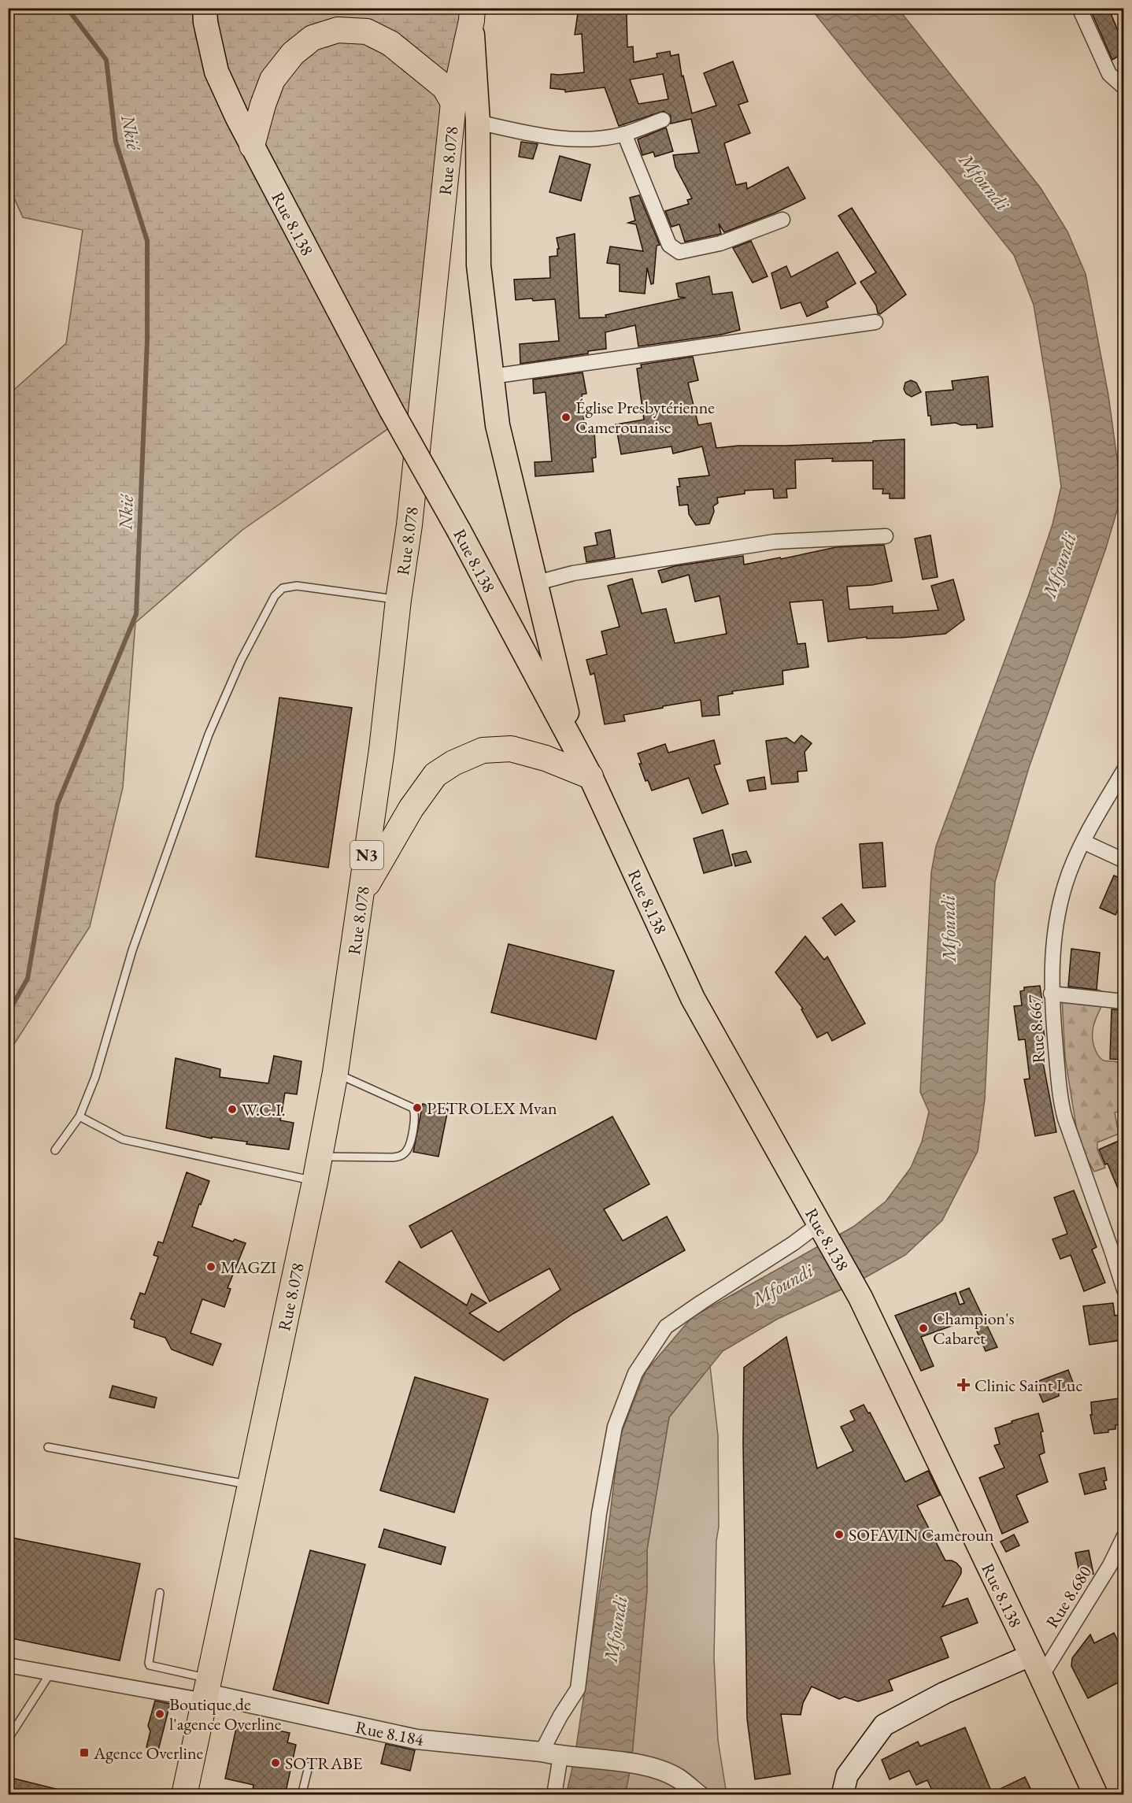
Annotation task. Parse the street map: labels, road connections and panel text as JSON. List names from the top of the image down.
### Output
{
  "streets": {
    "highway": ["Rue 8.078", "N3"],
    "main road": ["Rue 8.138"],
    "street": ["Rue 8.667", "Rue 8.680", "Rue 8.184"]
  },
  "crossings": [
    ["Rue 8.078", "Rue 8.184"],
    ["Rue 8.138", "Rue 8.680"]
  ],
  "water": ["Nkié", "Mfoundi"],
  "places": {
    "other": [
      "Église Presbytérienne Camerounaise",
      "PETROLEX Mvan",
      "W.C.I.",
      "MAGZI",
      "Champion's Cabaret",
      "SOFAVIN Cameroun",
      "Boutique de l'agence Overline",
      "SOTRABE"
    ],
    "health": ["Clinic Saint Luc"],
    "transit": ["Agence Overline"]
  }
}
